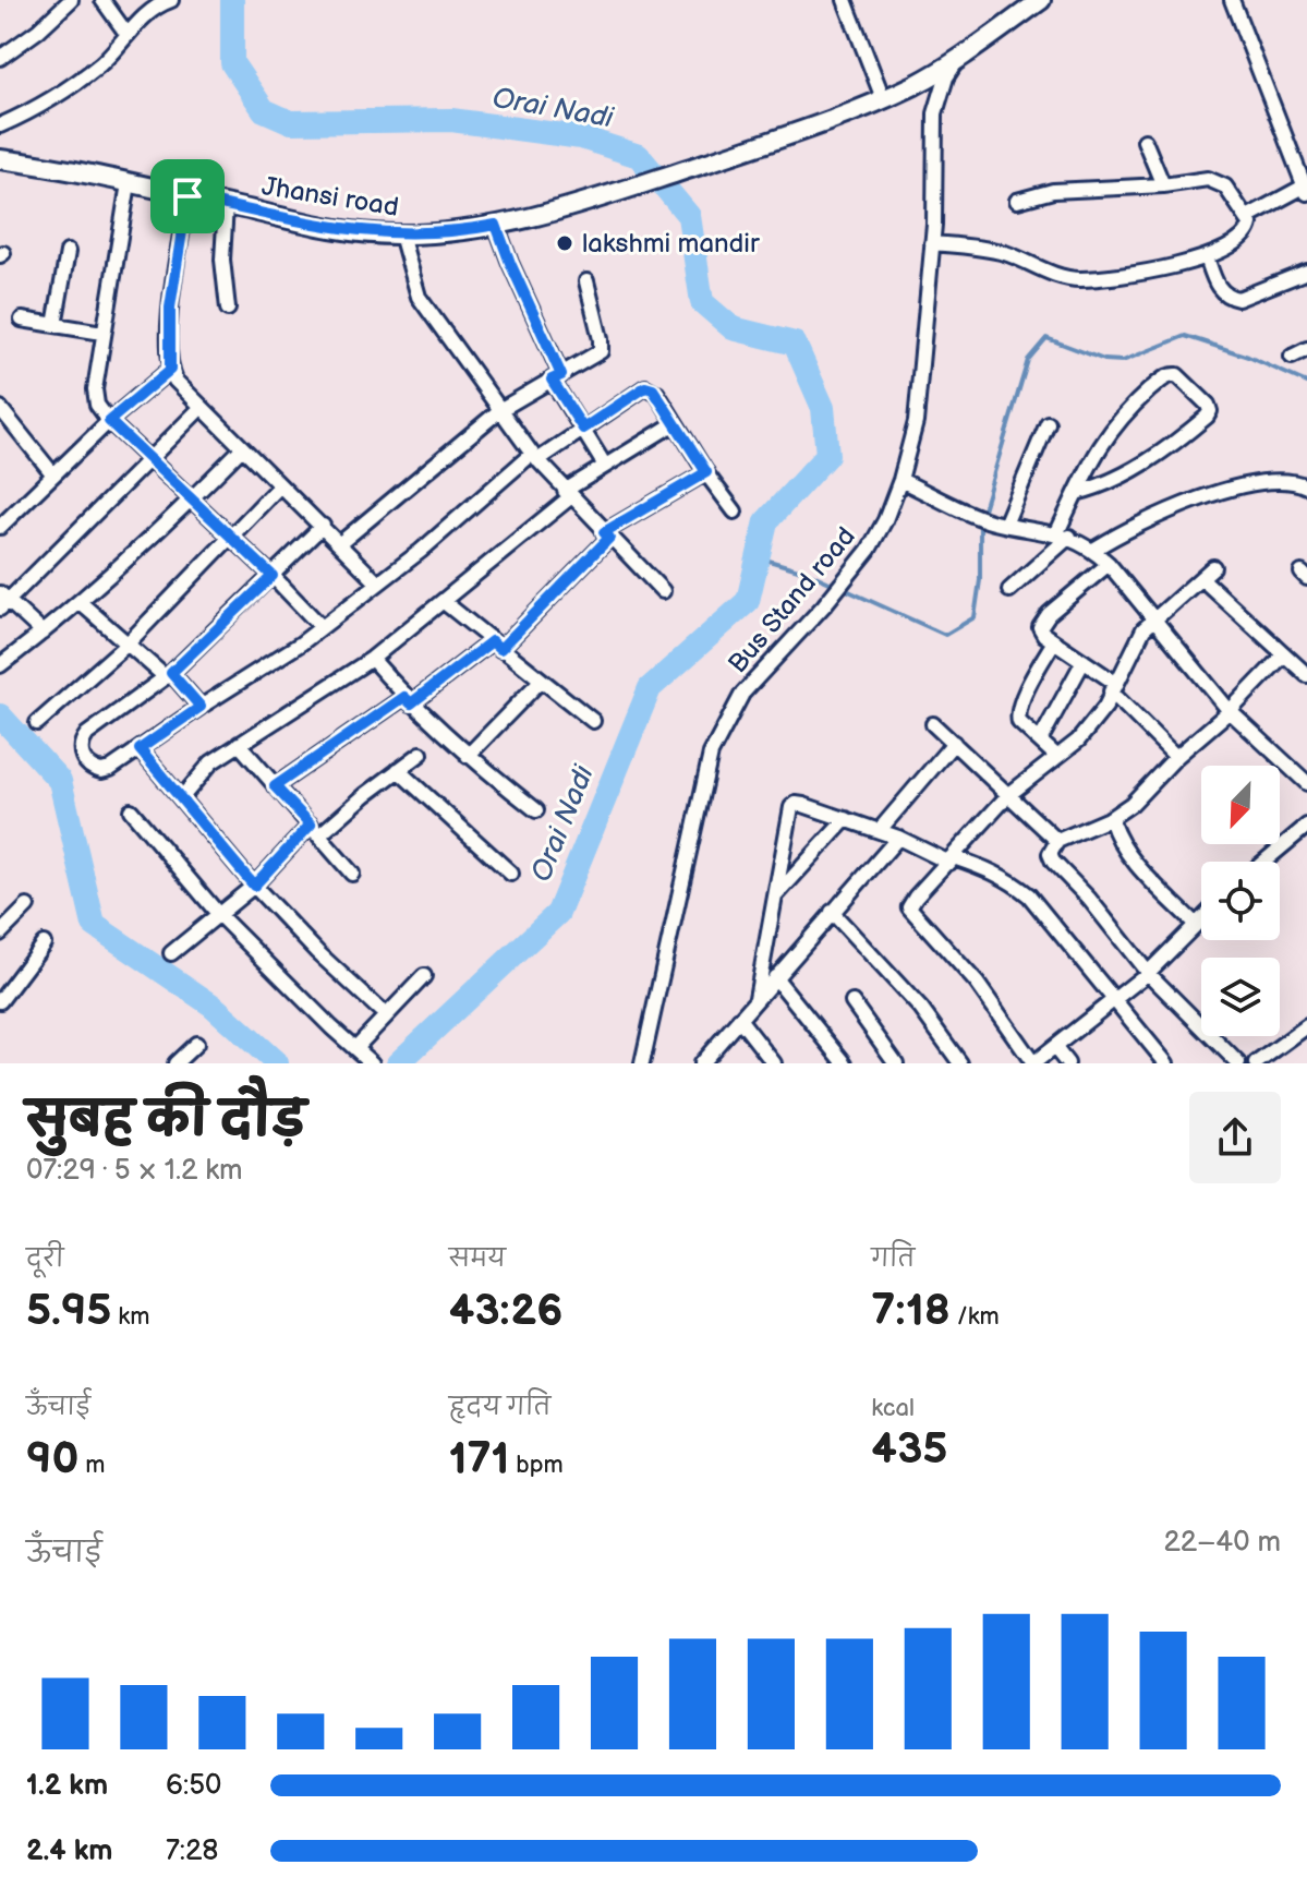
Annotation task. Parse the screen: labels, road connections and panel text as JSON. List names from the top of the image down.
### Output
{
  "streets": {
    "street": ["Jhansi road", "Bus Stand road"]
  },
  "crossings": [
    ["Jhansi road", "Bus Stand road"]
  ],
  "water": ["Orai Nadi"],
  "places": ["lakshmi mandir"],
  "north": "bottom left",
  "page": {
    "heading": ["सुबह की दौड़", "07:29 · 5 × 1.2 km"],
    "stats": [
      ["दूरी", "5.95 km"],
      ["समय", "43:26"],
      ["गति", "7:18 /km"],
      ["ऊँचाई", "90 m"],
      ["हृदय गति", "171 bpm"],
      ["kcal", "435"]
    ],
    "chart": ["ऊँचाई", "22–40 m"],
    "list": [
      {
        "name": "1.2 km",
        "note": "6:50"
      },
      {
        "name": "2.4 km",
        "note": "7:28"
      }
    ]
  }
}
